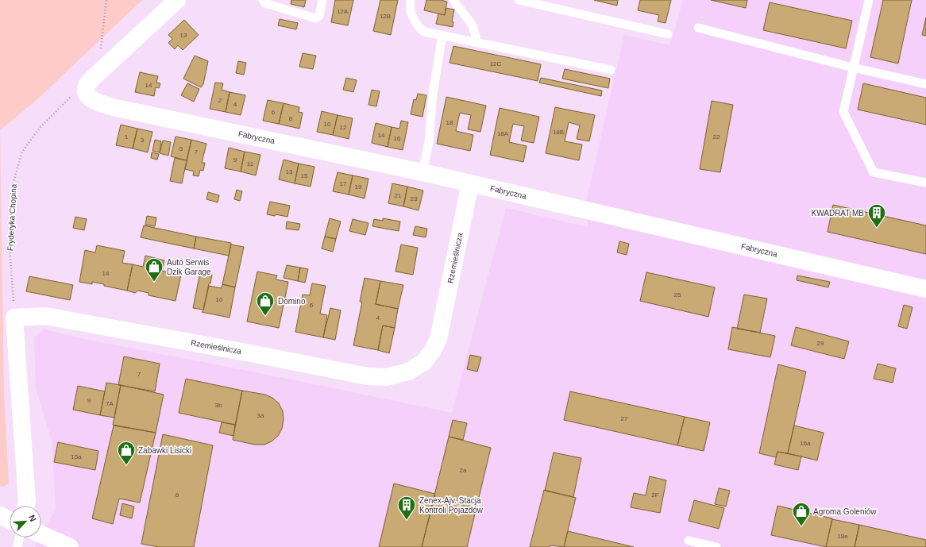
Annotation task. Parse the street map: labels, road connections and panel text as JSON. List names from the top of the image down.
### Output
{
  "streets": {
    "street": ["Fabryczna", "Rzemieślnicza"],
    "path": ["Fryderyka Chopina"]
  },
  "crossings": [
    ["Fabryczna", "Fryderyka Chopina"],
    ["Fabryczna", "Rzemieślnicza"],
    ["Fryderyka Chopina", "Rzemieślnicza"]
  ],
  "places": {
    "building": ["KWADRAT MB", "Zenex-Ajv. Stacja Kontroli Pojazdów"],
    "shop": [
      "Auto Serwis Dzik Garage",
      "Domino",
      "Zabawki Lisicki",
      "Agroma Goleniów"
    ]
  },
  "house_numbers": [
    "12A",
    "12B",
    "13",
    "12C",
    "14",
    "2",
    "4",
    "6",
    "8",
    "18",
    "10",
    "12",
    "18B",
    "18A",
    "14",
    "1",
    "22",
    "16",
    "3",
    "5",
    "7",
    "9",
    "11",
    "13",
    "15",
    "17",
    "19",
    "21",
    "23",
    "14",
    "25",
    "10",
    "6",
    "4",
    "29",
    "7",
    "9",
    "7A",
    "3b",
    "3a",
    "27",
    "16a",
    "15a",
    "2a",
    "6",
    "2F",
    "18e"
  ],
  "north": "top right"
}
